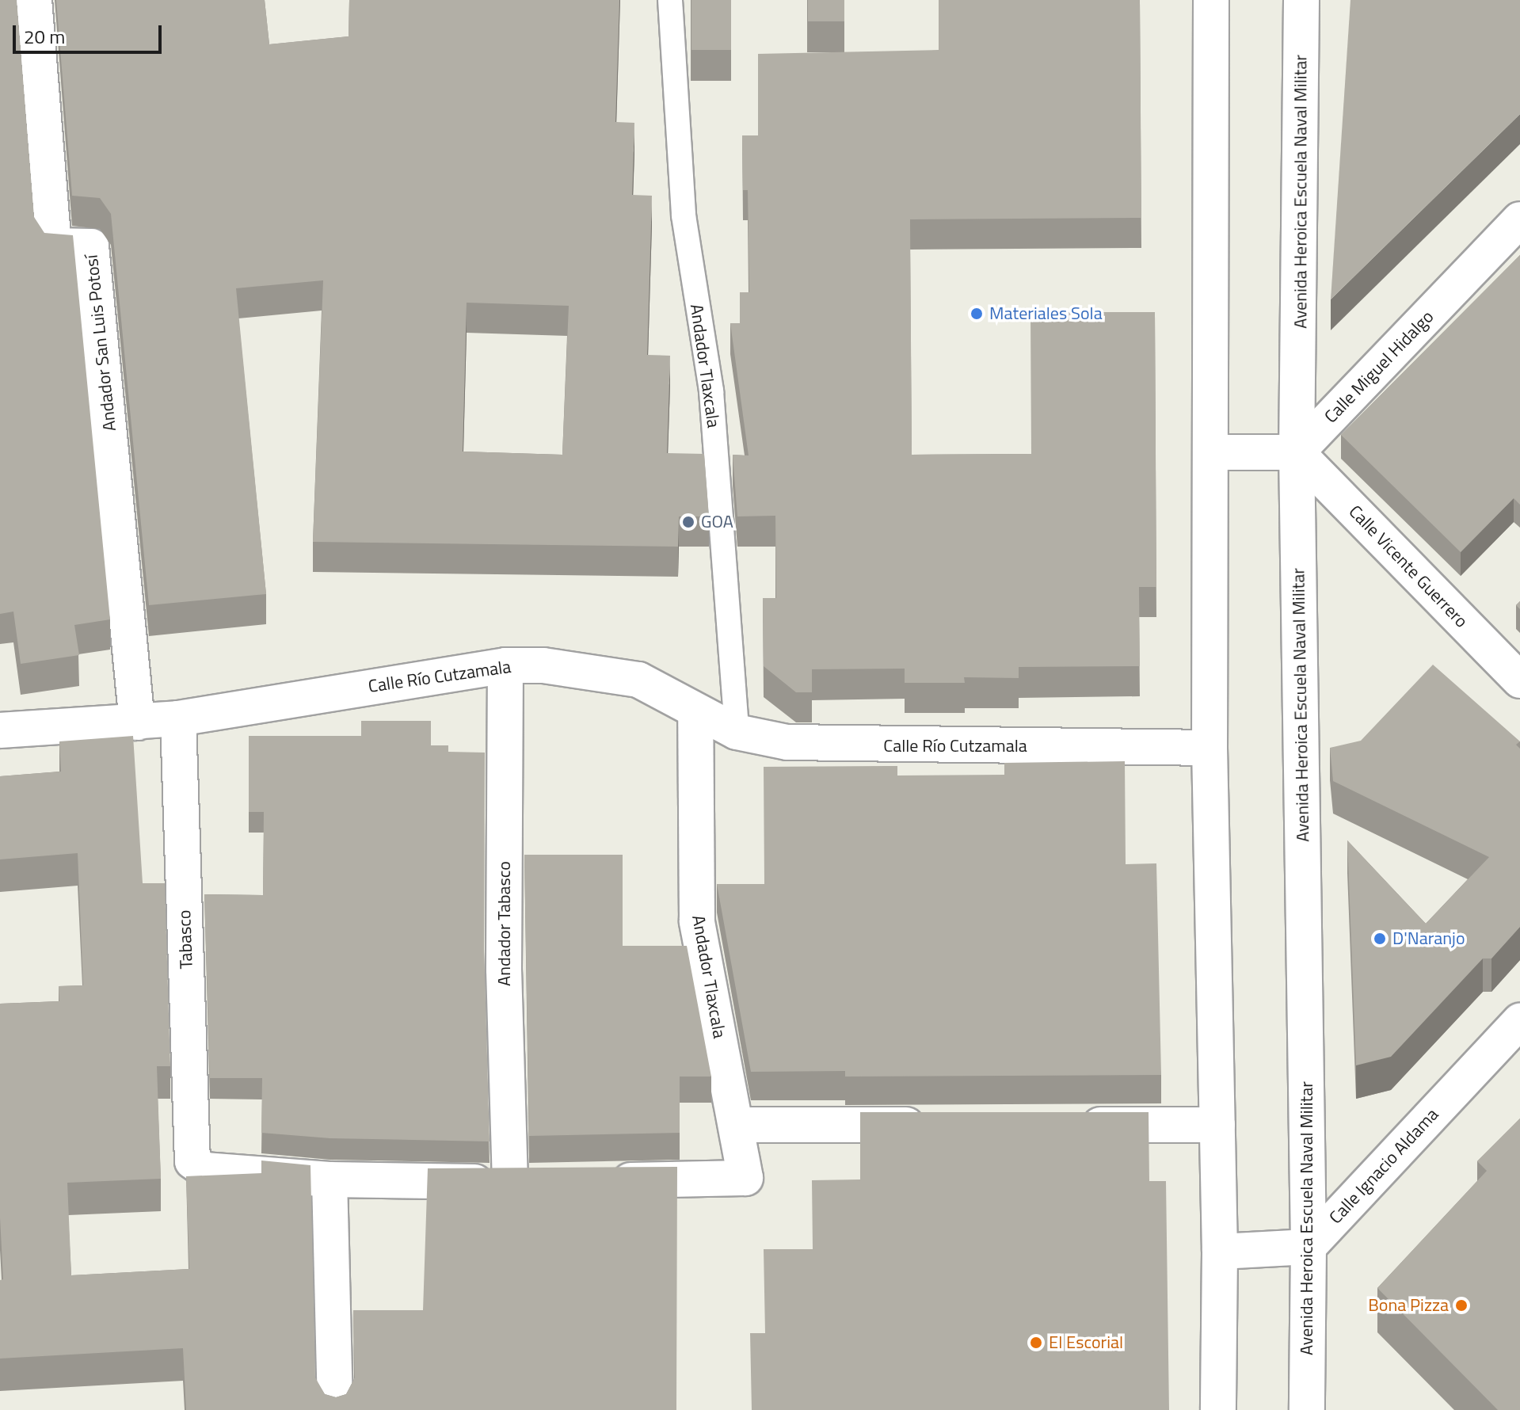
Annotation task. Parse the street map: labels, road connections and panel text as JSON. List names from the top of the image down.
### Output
{
  "streets": {
    "street": [
      "Avenida Heroica Escuela Naval Militar",
      "Andador San Luis Potosí",
      "Andador Tlaxcala",
      "Calle Miguel Hidalgo",
      "Calle Vicente Guerrero",
      "Calle Río Cutzamala",
      "Andador Tabasco",
      "Tabasco",
      "Calle Ignacio Aldama"
    ]
  },
  "crossings": [
    ["Avenida Heroica Escuela Naval Militar", "Calle Miguel Hidalgo"],
    ["Avenida Heroica Escuela Naval Militar", "Calle Vicente Guerrero"],
    ["Avenida Heroica Escuela Naval Militar", "Calle Ignacio Aldama"],
    ["Andador San Luis Potosí", "Calle Río Cutzamala"],
    ["Andador Tlaxcala", "Calle Río Cutzamala"],
    ["Calle Miguel Hidalgo", "Calle Vicente Guerrero"],
    ["Calle Río Cutzamala", "Andador Tabasco"],
    ["Calle Río Cutzamala", "Tabasco"]
  ],
  "places": [
    "Materiales Sola",
    "GOA",
    "D'Naranjo",
    "Bona Pizza",
    "El Escorial"
  ],
  "scale_bar": "20 m"
}
